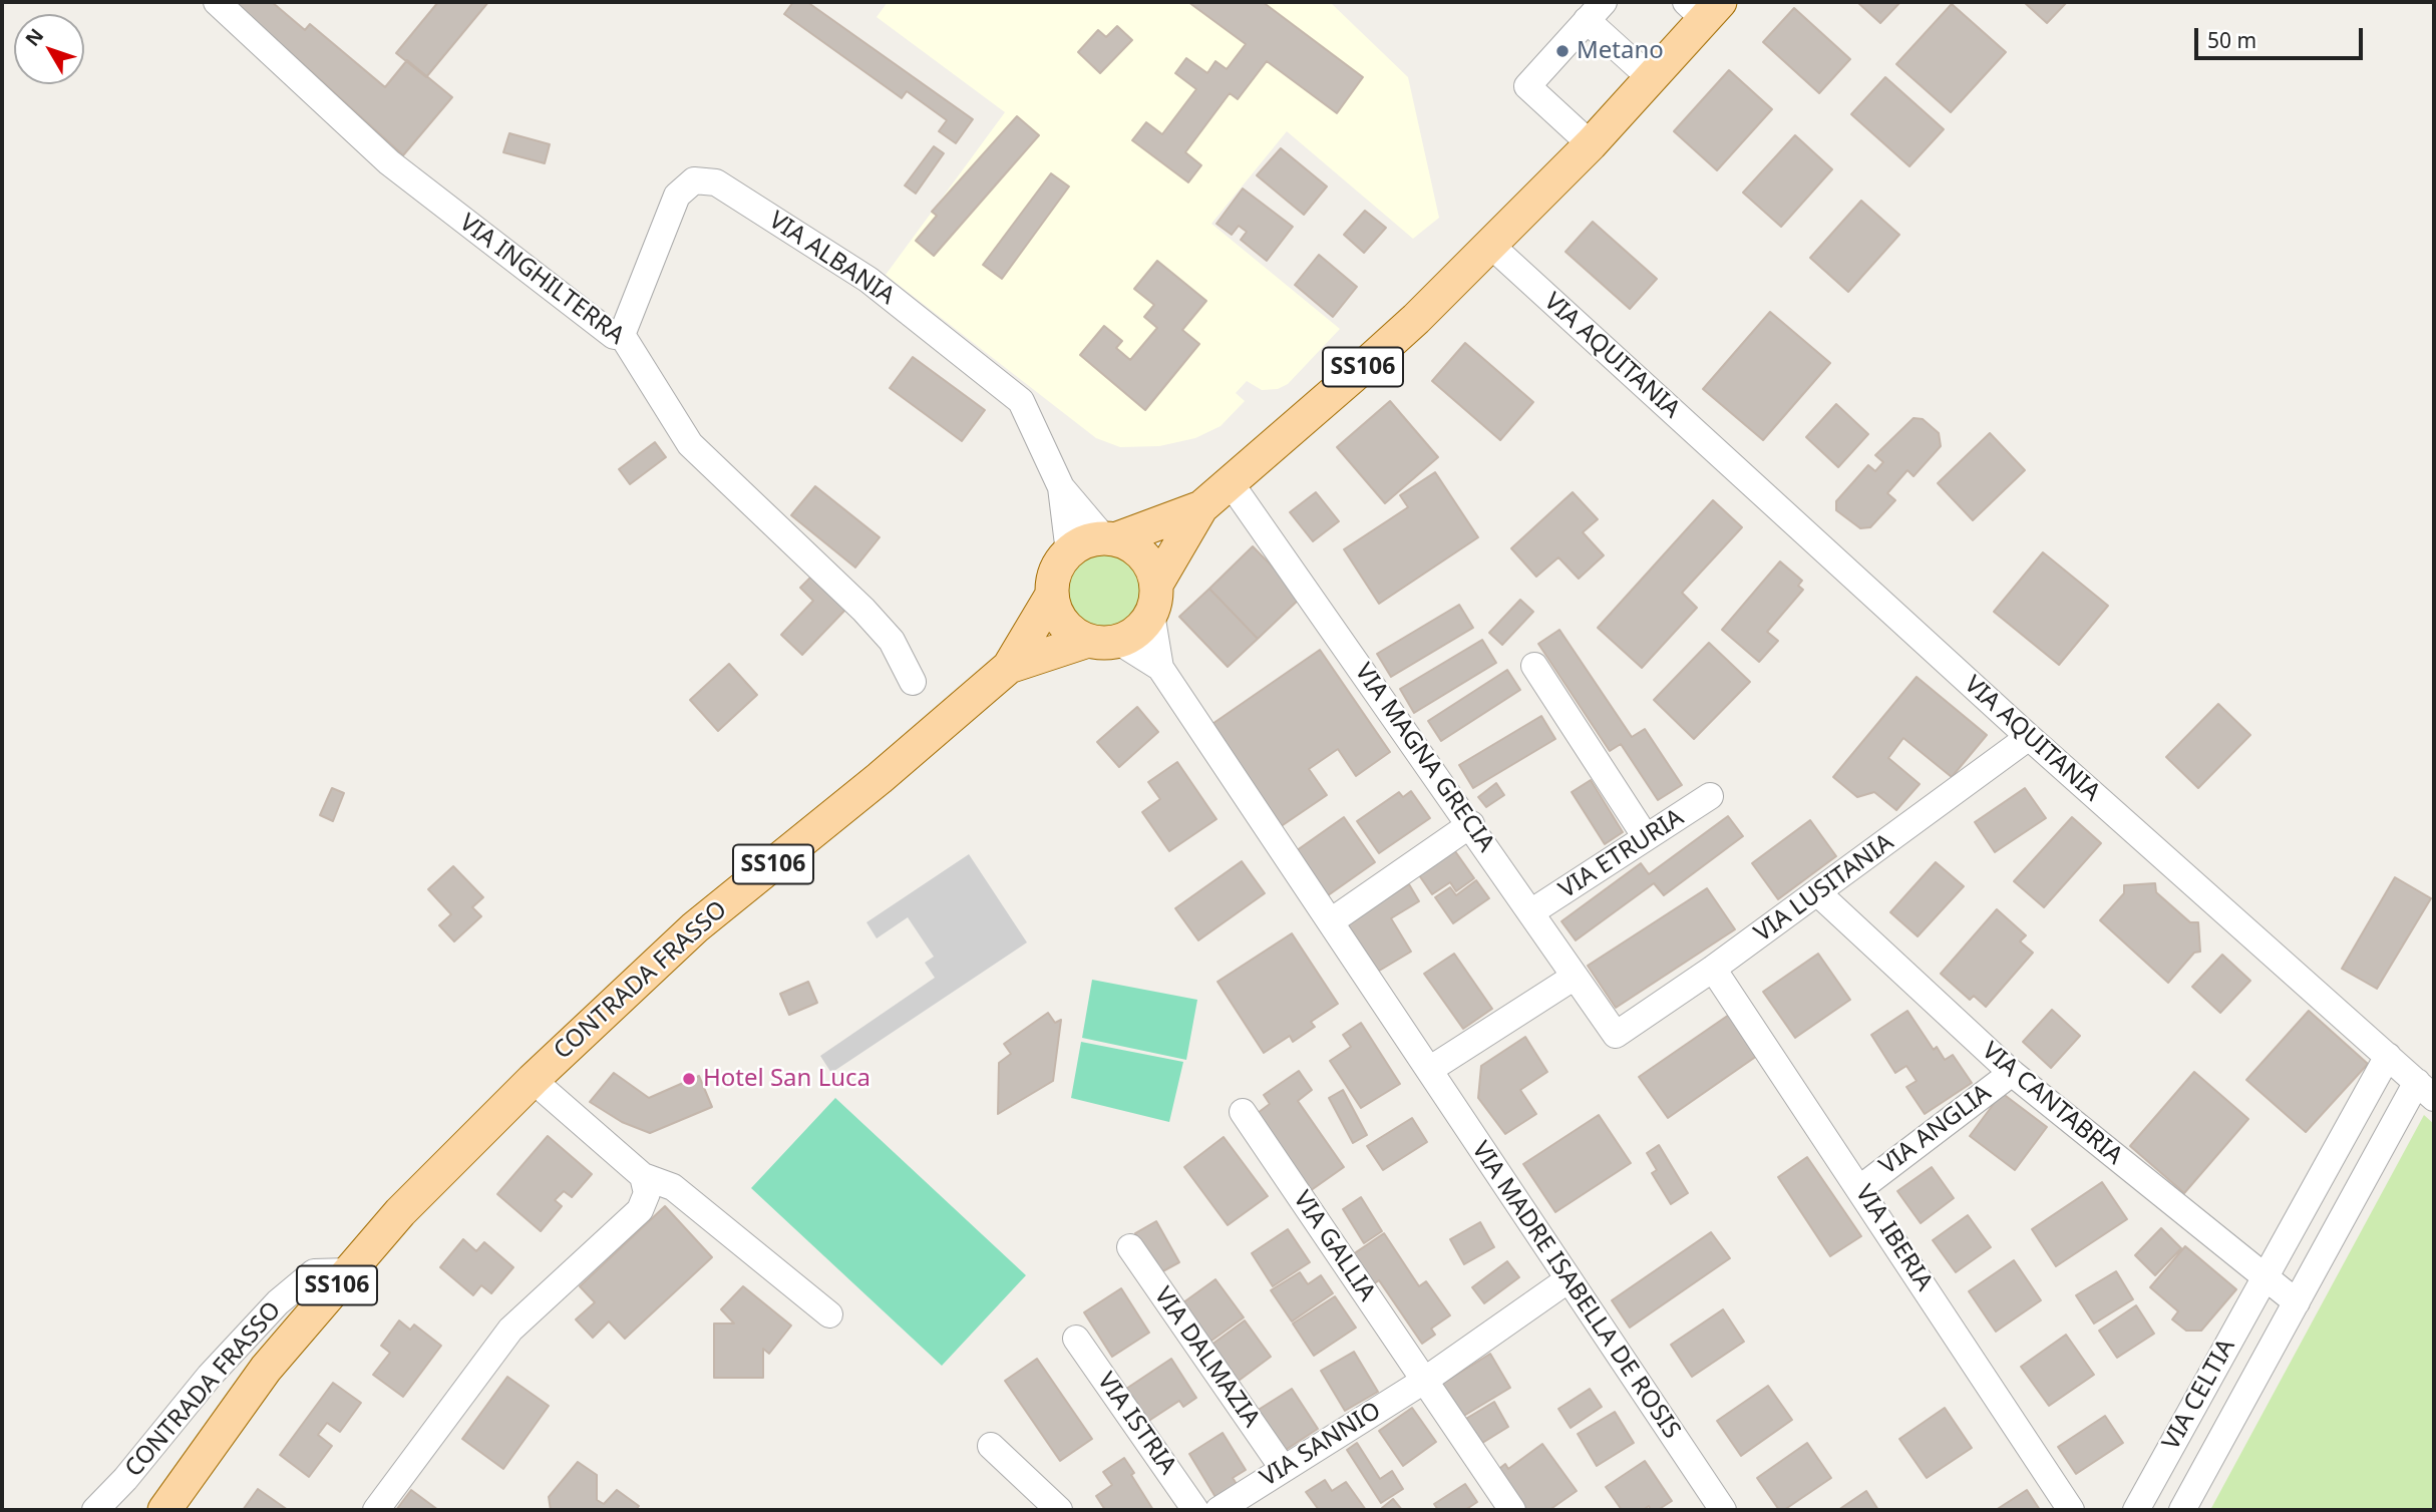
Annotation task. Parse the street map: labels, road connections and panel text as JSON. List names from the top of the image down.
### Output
{
  "streets": {
    "main road": ["SS106", "CONTRADA FRASSO"],
    "street": [
      "VIA ALBANIA",
      "VIA INGHILTERRA",
      "VIA AQUITANIA",
      "VIA MAGNA GRECIA",
      "VIA ETRURIA",
      "VIA LUSITANIA",
      "VIA CANTABRIA",
      "VIA ANGLIA",
      "VIA IBERIA",
      "VIA GALLIA",
      "VIA MADRE ISABELLA DE ROSIS",
      "VIA DALMAZIA",
      "VIA CELTIA",
      "VIA ISTRIA",
      "VIA SANNIO"
    ]
  },
  "crossings": [
    ["VIA ALBANIA", "VIA INGHILTERRA"],
    ["VIA ALBANIA", "SS106"],
    ["VIA ALBANIA", "CONTRADA FRASSO"],
    ["VIA ALBANIA", "VIA MADRE ISABELLA DE ROSIS"],
    ["VIA AQUITANIA", "SS106"],
    ["VIA AQUITANIA", "VIA LUSITANIA"],
    ["SS106", "VIA MAGNA GRECIA"],
    ["SS106", "CONTRADA FRASSO"],
    ["SS106", "VIA MADRE ISABELLA DE ROSIS"],
    ["VIA MAGNA GRECIA", "VIA ETRURIA"],
    ["VIA MAGNA GRECIA", "VIA LUSITANIA"],
    ["VIA LUSITANIA", "VIA CANTABRIA"],
    ["VIA LUSITANIA", "VIA IBERIA"],
    ["CONTRADA FRASSO", "VIA MADRE ISABELLA DE ROSIS"],
    ["VIA CANTABRIA", "VIA ANGLIA"],
    ["VIA CANTABRIA", "VIA CELTIA"],
    ["VIA ANGLIA", "VIA IBERIA"],
    ["VIA GALLIA", "VIA SANNIO"],
    ["VIA MADRE ISABELLA DE ROSIS", "VIA SANNIO"],
    ["VIA DALMAZIA", "VIA SANNIO"]
  ],
  "places": ["Metano", "Hotel San Luca"],
  "scale_bar": "50 m",
  "north": "top left"
}
